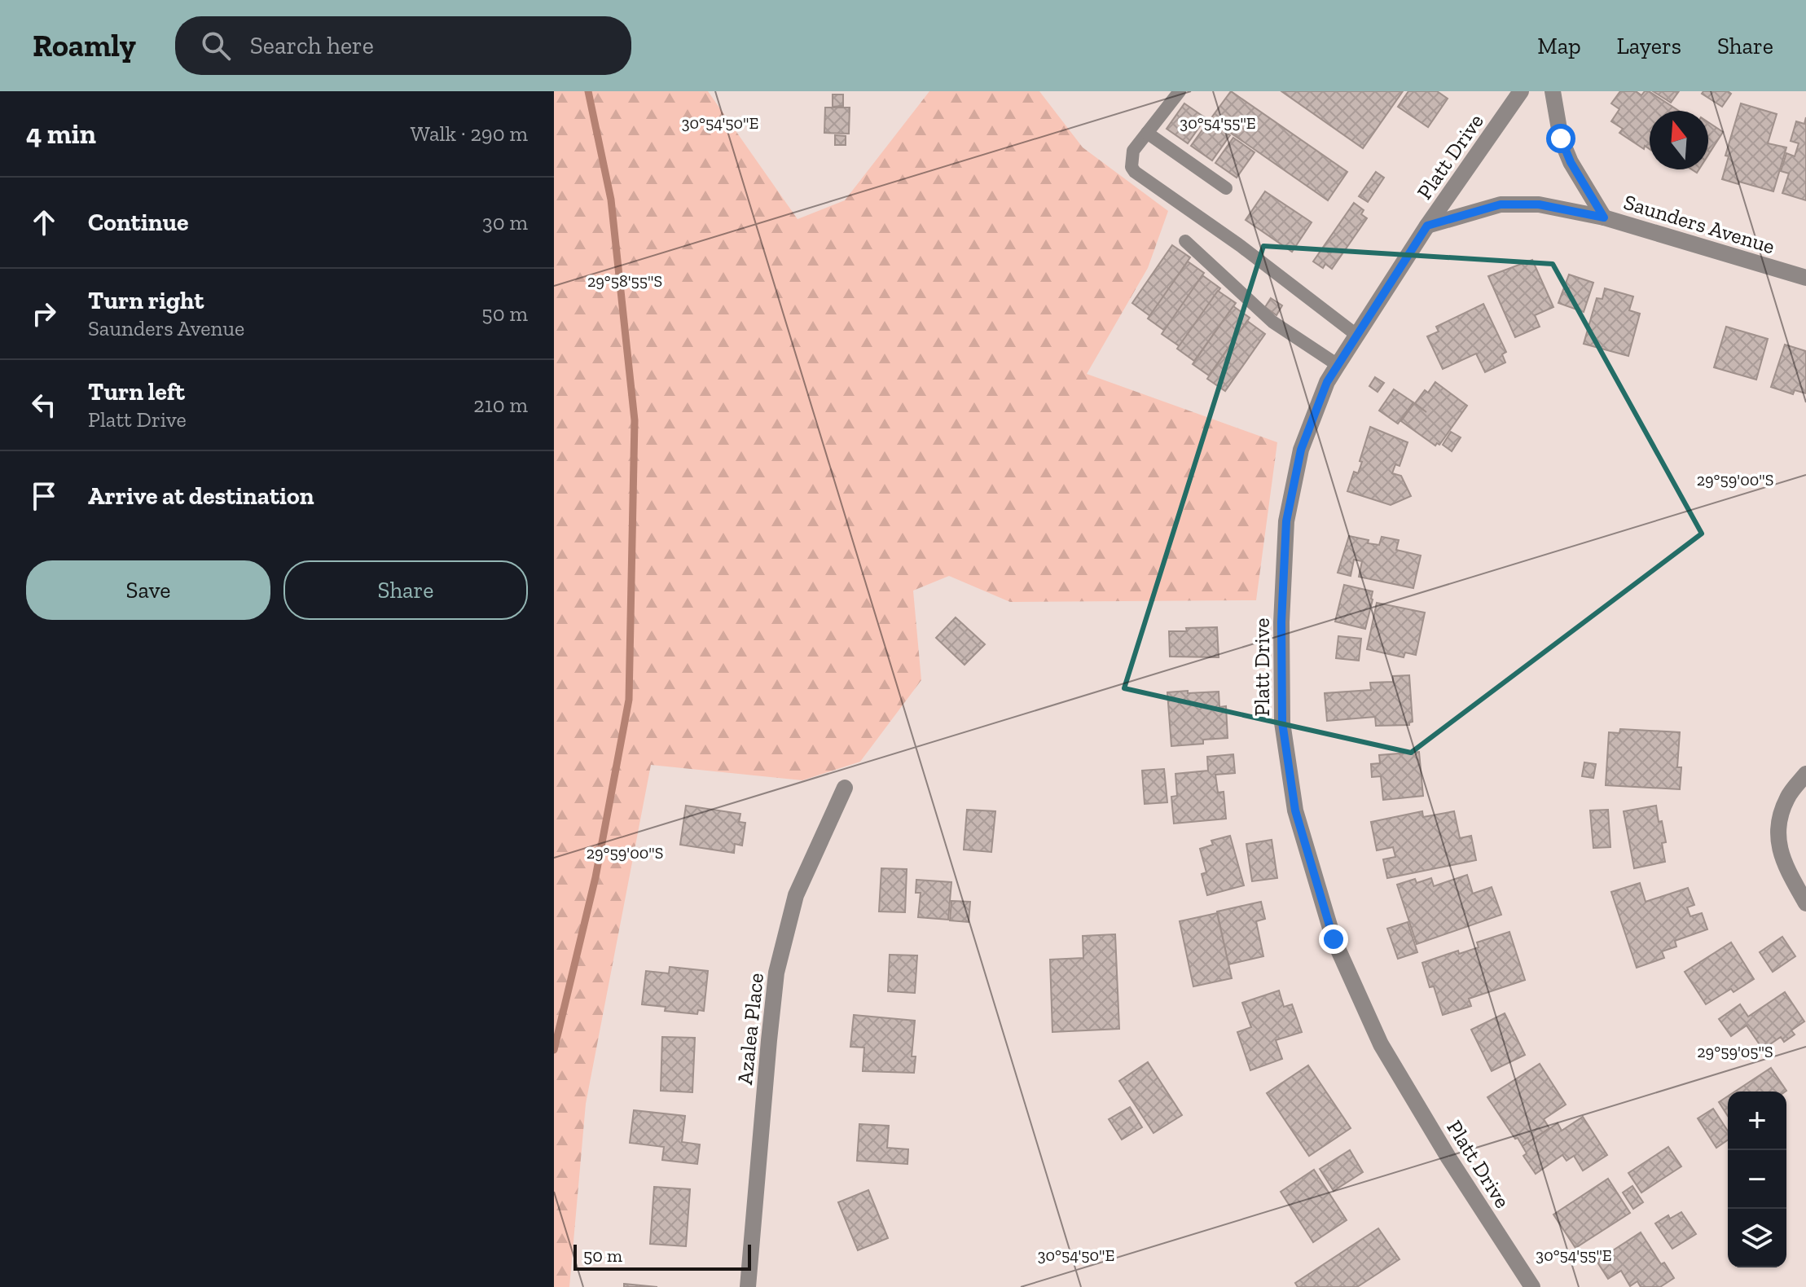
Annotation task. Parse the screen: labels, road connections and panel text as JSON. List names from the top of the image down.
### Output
{
  "streets": {
    "street": ["Platt Drive", "Saunders Avenue", "Azalea Place"]
  },
  "crossings": [
    ["Platt Drive", "Saunders Avenue"]
  ],
  "scale_bar": "50 m",
  "north": "top",
  "page": {
    "header": "Roamly",
    "search": "Search here",
    "nav": ["Map", "Layers", "Share"],
    "heading": ["4 min", "Walk · 290 m"],
    "list": [
      ["Continue", "30 m"],
      ["Turn right", "Saunders Avenue", "50 m"],
      ["Turn left", "Platt Drive", "210 m"],
      "Arrive at destination"
    ],
    "buttons": ["Save", "Share"],
    "map_buttons": ["+", "−"],
    "scale": "50 m"
  },
  "coordinates": [
    "30°54'50\"E",
    "30°54'55\"E",
    "29°58'55\"S",
    "29°59'00\"S",
    "29°59'05\"S"
  ]
}
